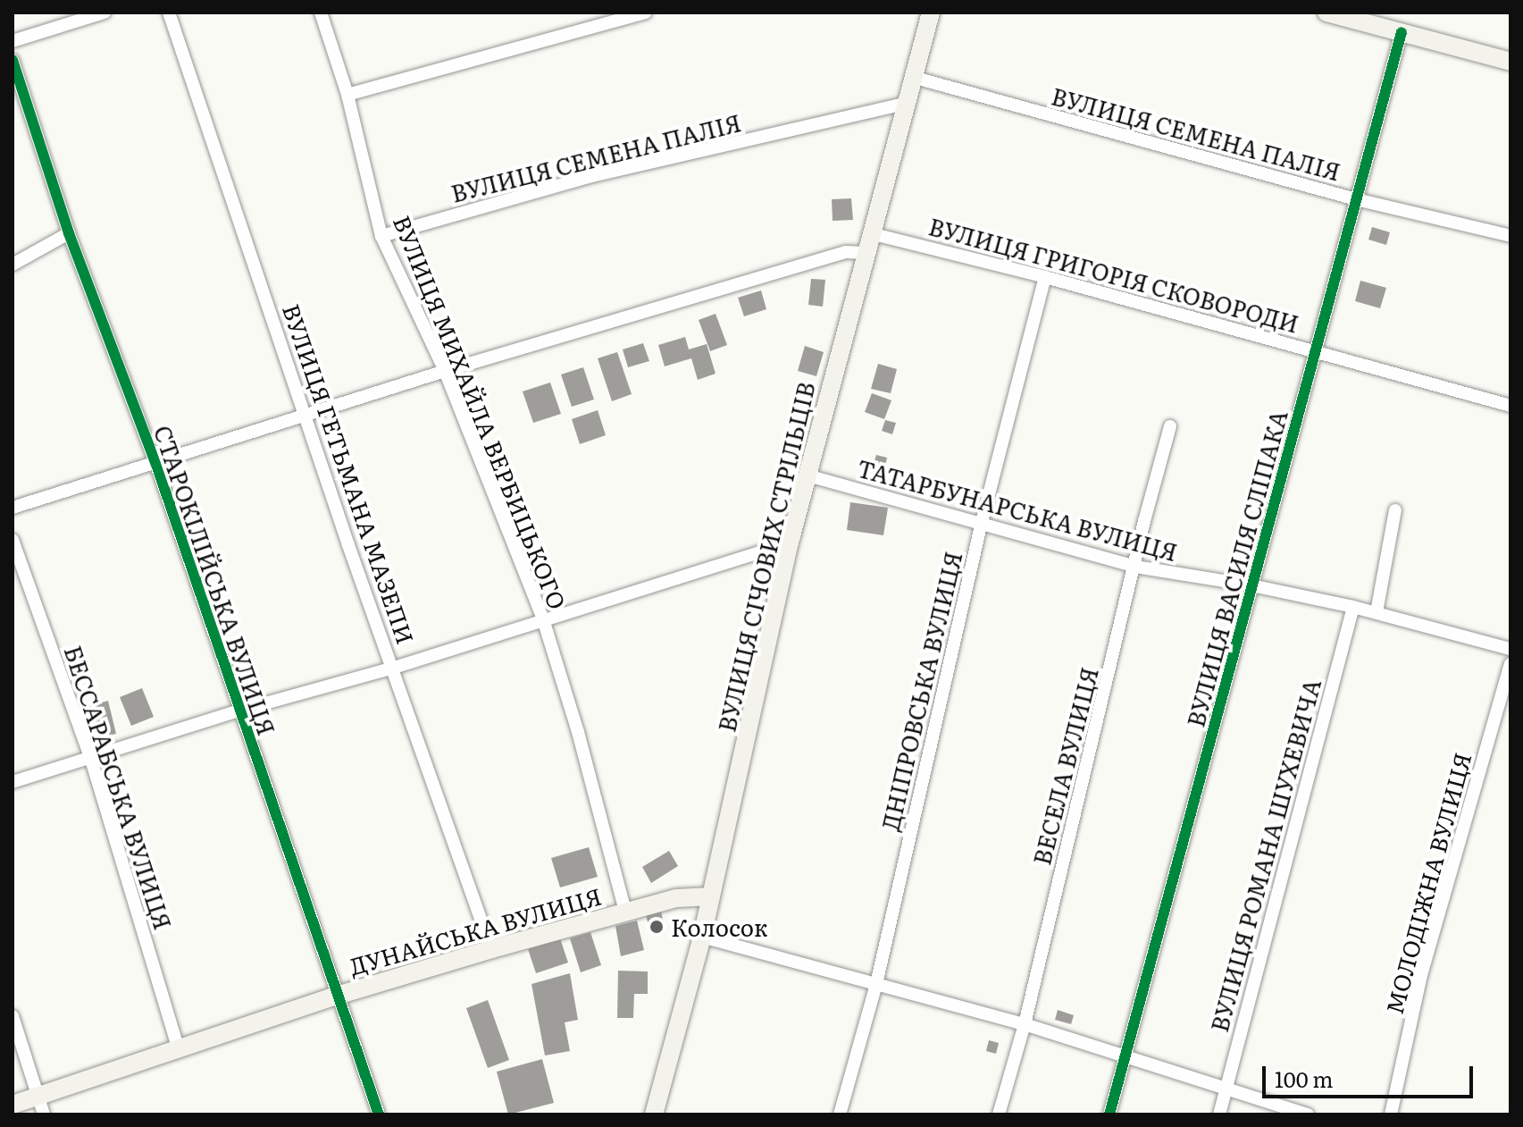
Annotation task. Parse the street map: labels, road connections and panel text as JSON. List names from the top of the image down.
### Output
{
  "streets": {
    "main road": ["ВУЛИЦЯ СІЧОВИХ СТРІЛЬЦІВ", "ДУНАЙСЬКА ВУЛИЦЯ"],
    "street": [
      "ВУЛИЦЯ СЕМЕНА ПАЛІЯ",
      "ВУЛИЦЯ ГРИГОРІЯ СКОВОРОДИ",
      "ВУЛИЦЯ МИХАЙЛА ВЕРБИЦЬКОГО",
      "ВУЛИЦЯ ГЕТЬМАНА МАЗЕПИ",
      "ТАТАРБУНАРСЬКА ВУЛИЦЯ",
      "ВУЛИЦЯ ВАСИЛЯ СЛІПАКА",
      "СТАРОКІЛІЙСЬКА ВУЛИЦЯ",
      "ДНІПРОВСЬКА ВУЛИЦЯ",
      "ВЕСЕЛА ВУЛИЦЯ",
      "БЕССАРАБСЬКА ВУЛИЦЯ",
      "ВУЛИЦЯ РОМАНА ШУХЕВИЧА",
      "МОЛОДІЖНА ВУЛИЦЯ"
    ]
  },
  "crossings": [
    ["ВУЛИЦЯ СЕМЕНА ПАЛІЯ", "ВУЛИЦЯ МИХАЙЛА ВЕРБИЦЬКОГО"],
    ["ВУЛИЦЯ СЕМЕНА ПАЛІЯ", "ВУЛИЦЯ СІЧОВИХ СТРІЛЬЦІВ"],
    ["ВУЛИЦЯ СЕМЕНА ПАЛІЯ", "ВУЛИЦЯ ВАСИЛЯ СЛІПАКА"],
    ["ВУЛИЦЯ ГРИГОРІЯ СКОВОРОДИ", "ВУЛИЦЯ СІЧОВИХ СТРІЛЬЦІВ"],
    ["ВУЛИЦЯ ГРИГОРІЯ СКОВОРОДИ", "ВУЛИЦЯ ВАСИЛЯ СЛІПАКА"],
    ["ВУЛИЦЯ ГРИГОРІЯ СКОВОРОДИ", "ДНІПРОВСЬКА ВУЛИЦЯ"],
    ["ВУЛИЦЯ МИХАЙЛА ВЕРБИЦЬКОГО", "ДУНАЙСЬКА ВУЛИЦЯ"],
    ["ВУЛИЦЯ ГЕТЬМАНА МАЗЕПИ", "ДУНАЙСЬКА ВУЛИЦЯ"],
    ["ТАТАРБУНАРСЬКА ВУЛИЦЯ", "ВУЛИЦЯ СІЧОВИХ СТРІЛЬЦІВ"],
    ["ТАТАРБУНАРСЬКА ВУЛИЦЯ", "ВУЛИЦЯ ВАСИЛЯ СЛІПАКА"],
    ["ТАТАРБУНАРСЬКА ВУЛИЦЯ", "ДНІПРОВСЬКА ВУЛИЦЯ"],
    ["ТАТАРБУНАРСЬКА ВУЛИЦЯ", "ВЕСЕЛА ВУЛИЦЯ"],
    ["ТАТАРБУНАРСЬКА ВУЛИЦЯ", "ВУЛИЦЯ РОМАНА ШУХЕВИЧА"],
    ["ВУЛИЦЯ СІЧОВИХ СТРІЛЬЦІВ", "ДУНАЙСЬКА ВУЛИЦЯ"],
    ["СТАРОКІЛІЙСЬКА ВУЛИЦЯ", "ДУНАЙСЬКА ВУЛИЦЯ"],
    ["БЕССАРАБСЬКА ВУЛИЦЯ", "ДУНАЙСЬКА ВУЛИЦЯ"]
  ],
  "places": ["Колосок"],
  "scale_bar": "100 m"
}
